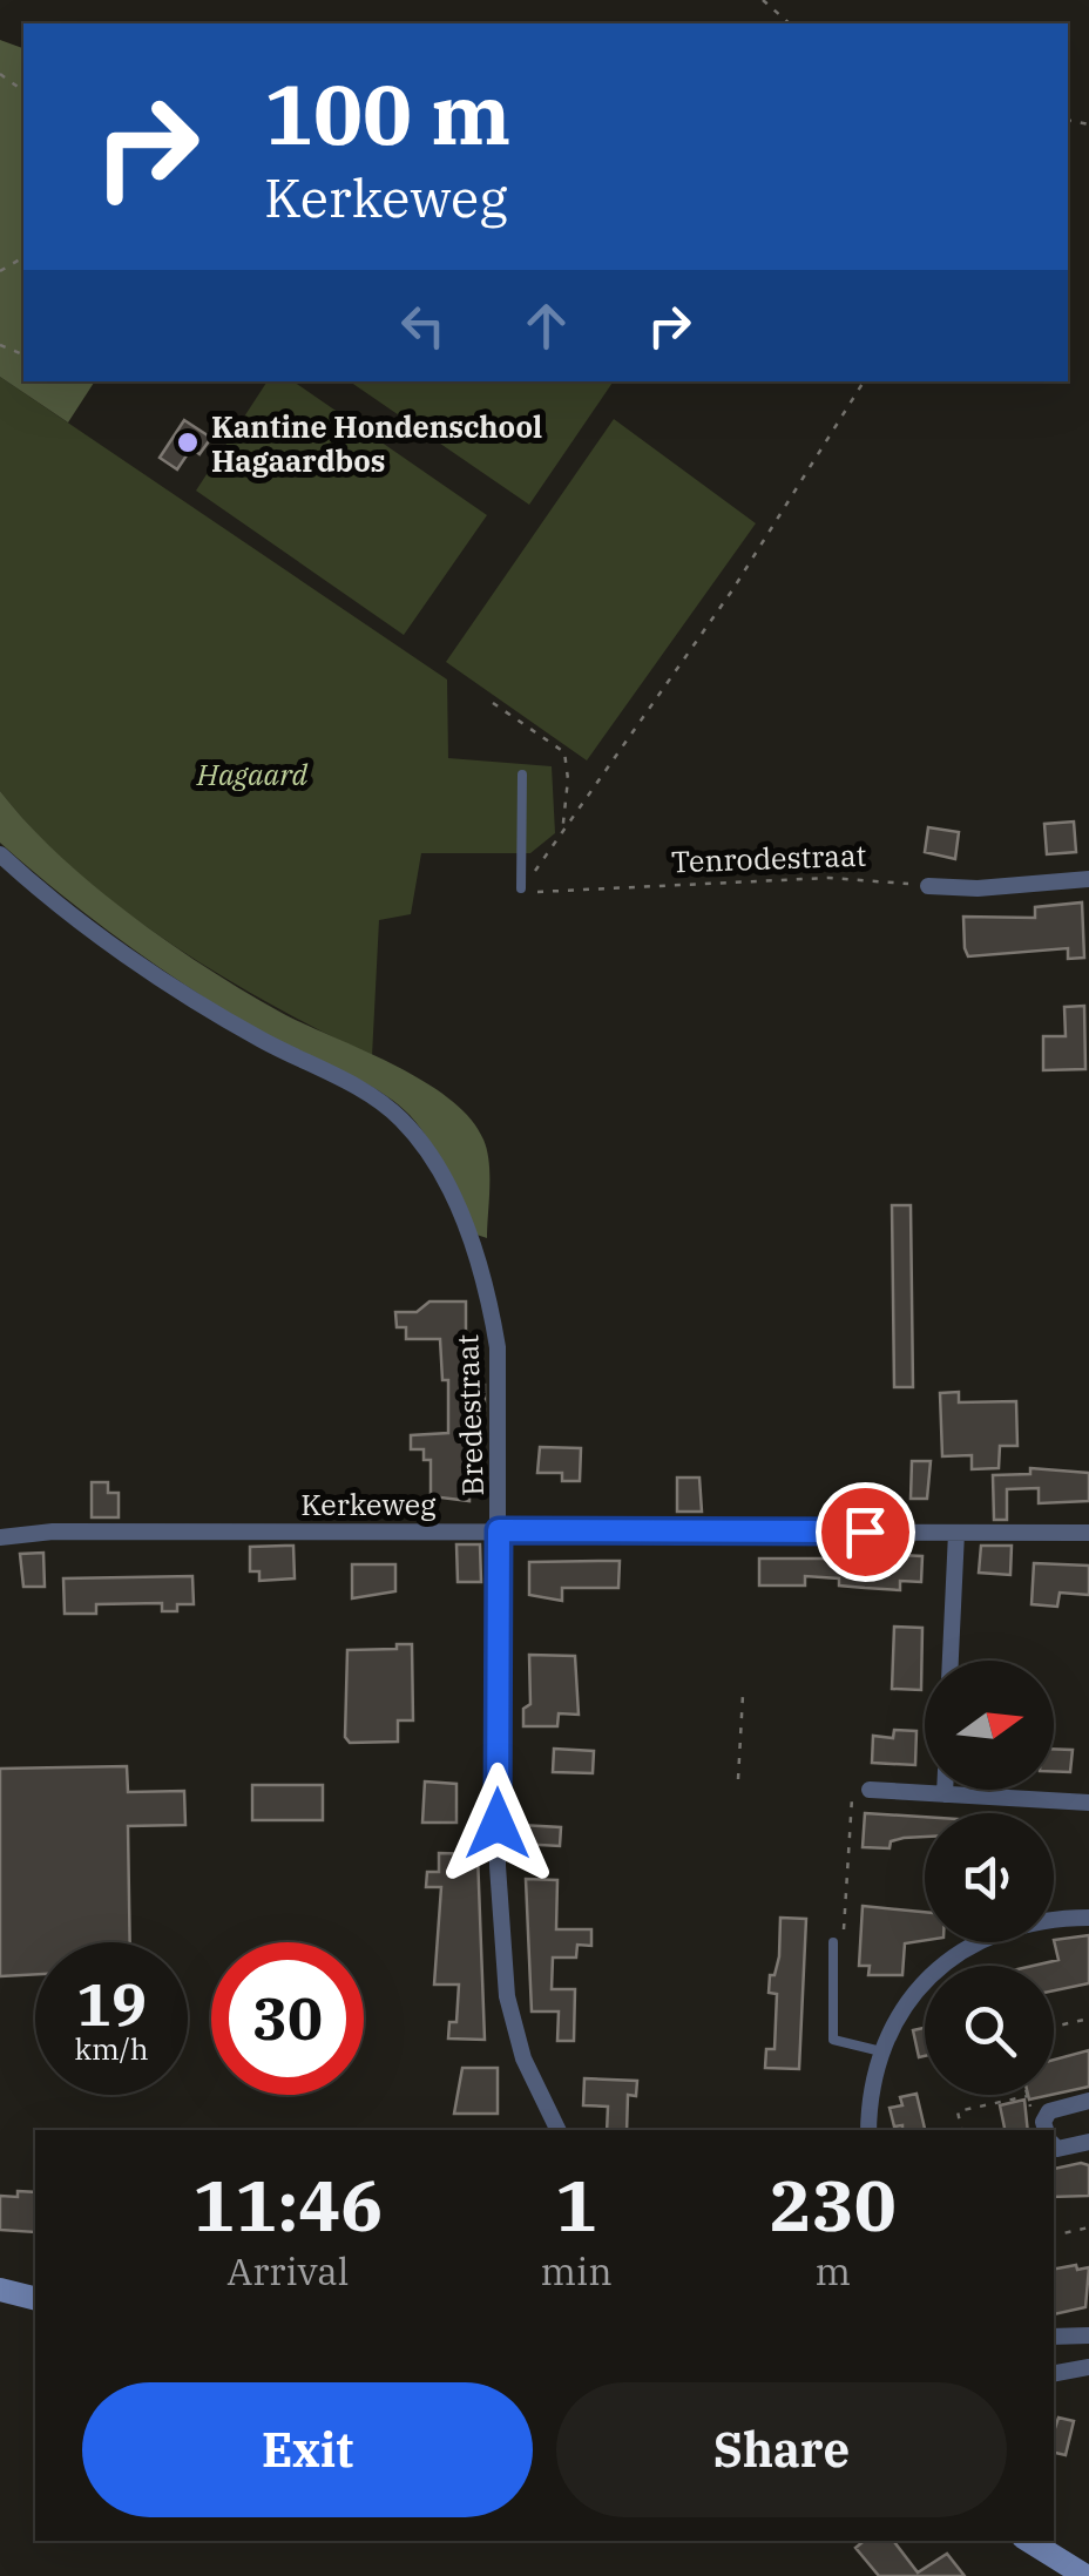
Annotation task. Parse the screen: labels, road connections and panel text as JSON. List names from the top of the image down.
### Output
{
  "streets": {
    "street": ["Bredestraat", "Kerkeweg"],
    "path": ["Tenrodestraat"]
  },
  "crossings": [
    ["Bredestraat", "Kerkeweg"]
  ],
  "parks": ["Hagaard"],
  "places": ["Kantine Hondenschool Hagaardbos"],
  "north": "right",
  "page": {
    "turn": ["100 m", "Kerkeweg"],
    "speed": "19 km/h",
    "limit": "30",
    "eta": [
      "11:46",
      "Arrival",
      "1",
      "min",
      "230",
      "m"
    ],
    "buttons": ["Exit", "Share"]
  }
}
